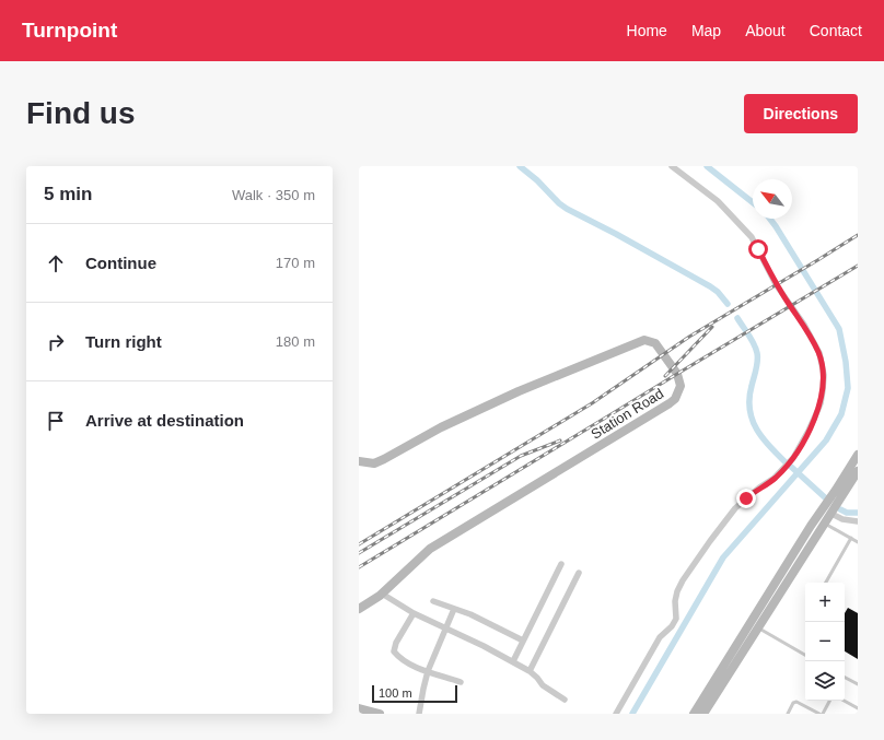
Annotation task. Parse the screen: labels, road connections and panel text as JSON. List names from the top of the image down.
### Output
{
  "streets": {
    "street": ["Station Road"]
  },
  "scale_bar": "100 m",
  "north": "top left",
  "page": {
    "header": "Turnpoint",
    "nav": [
      "Home",
      "Map",
      "About",
      "Contact"
    ],
    "buttons": "Directions",
    "title": "Find us",
    "heading": ["5 min", "Walk · 350 m"],
    "list": [
      ["Continue", "170 m"],
      ["Turn right", "180 m"],
      "Arrive at destination"
    ],
    "map_buttons": ["+", "−"],
    "scale": "100 m"
  }
}
